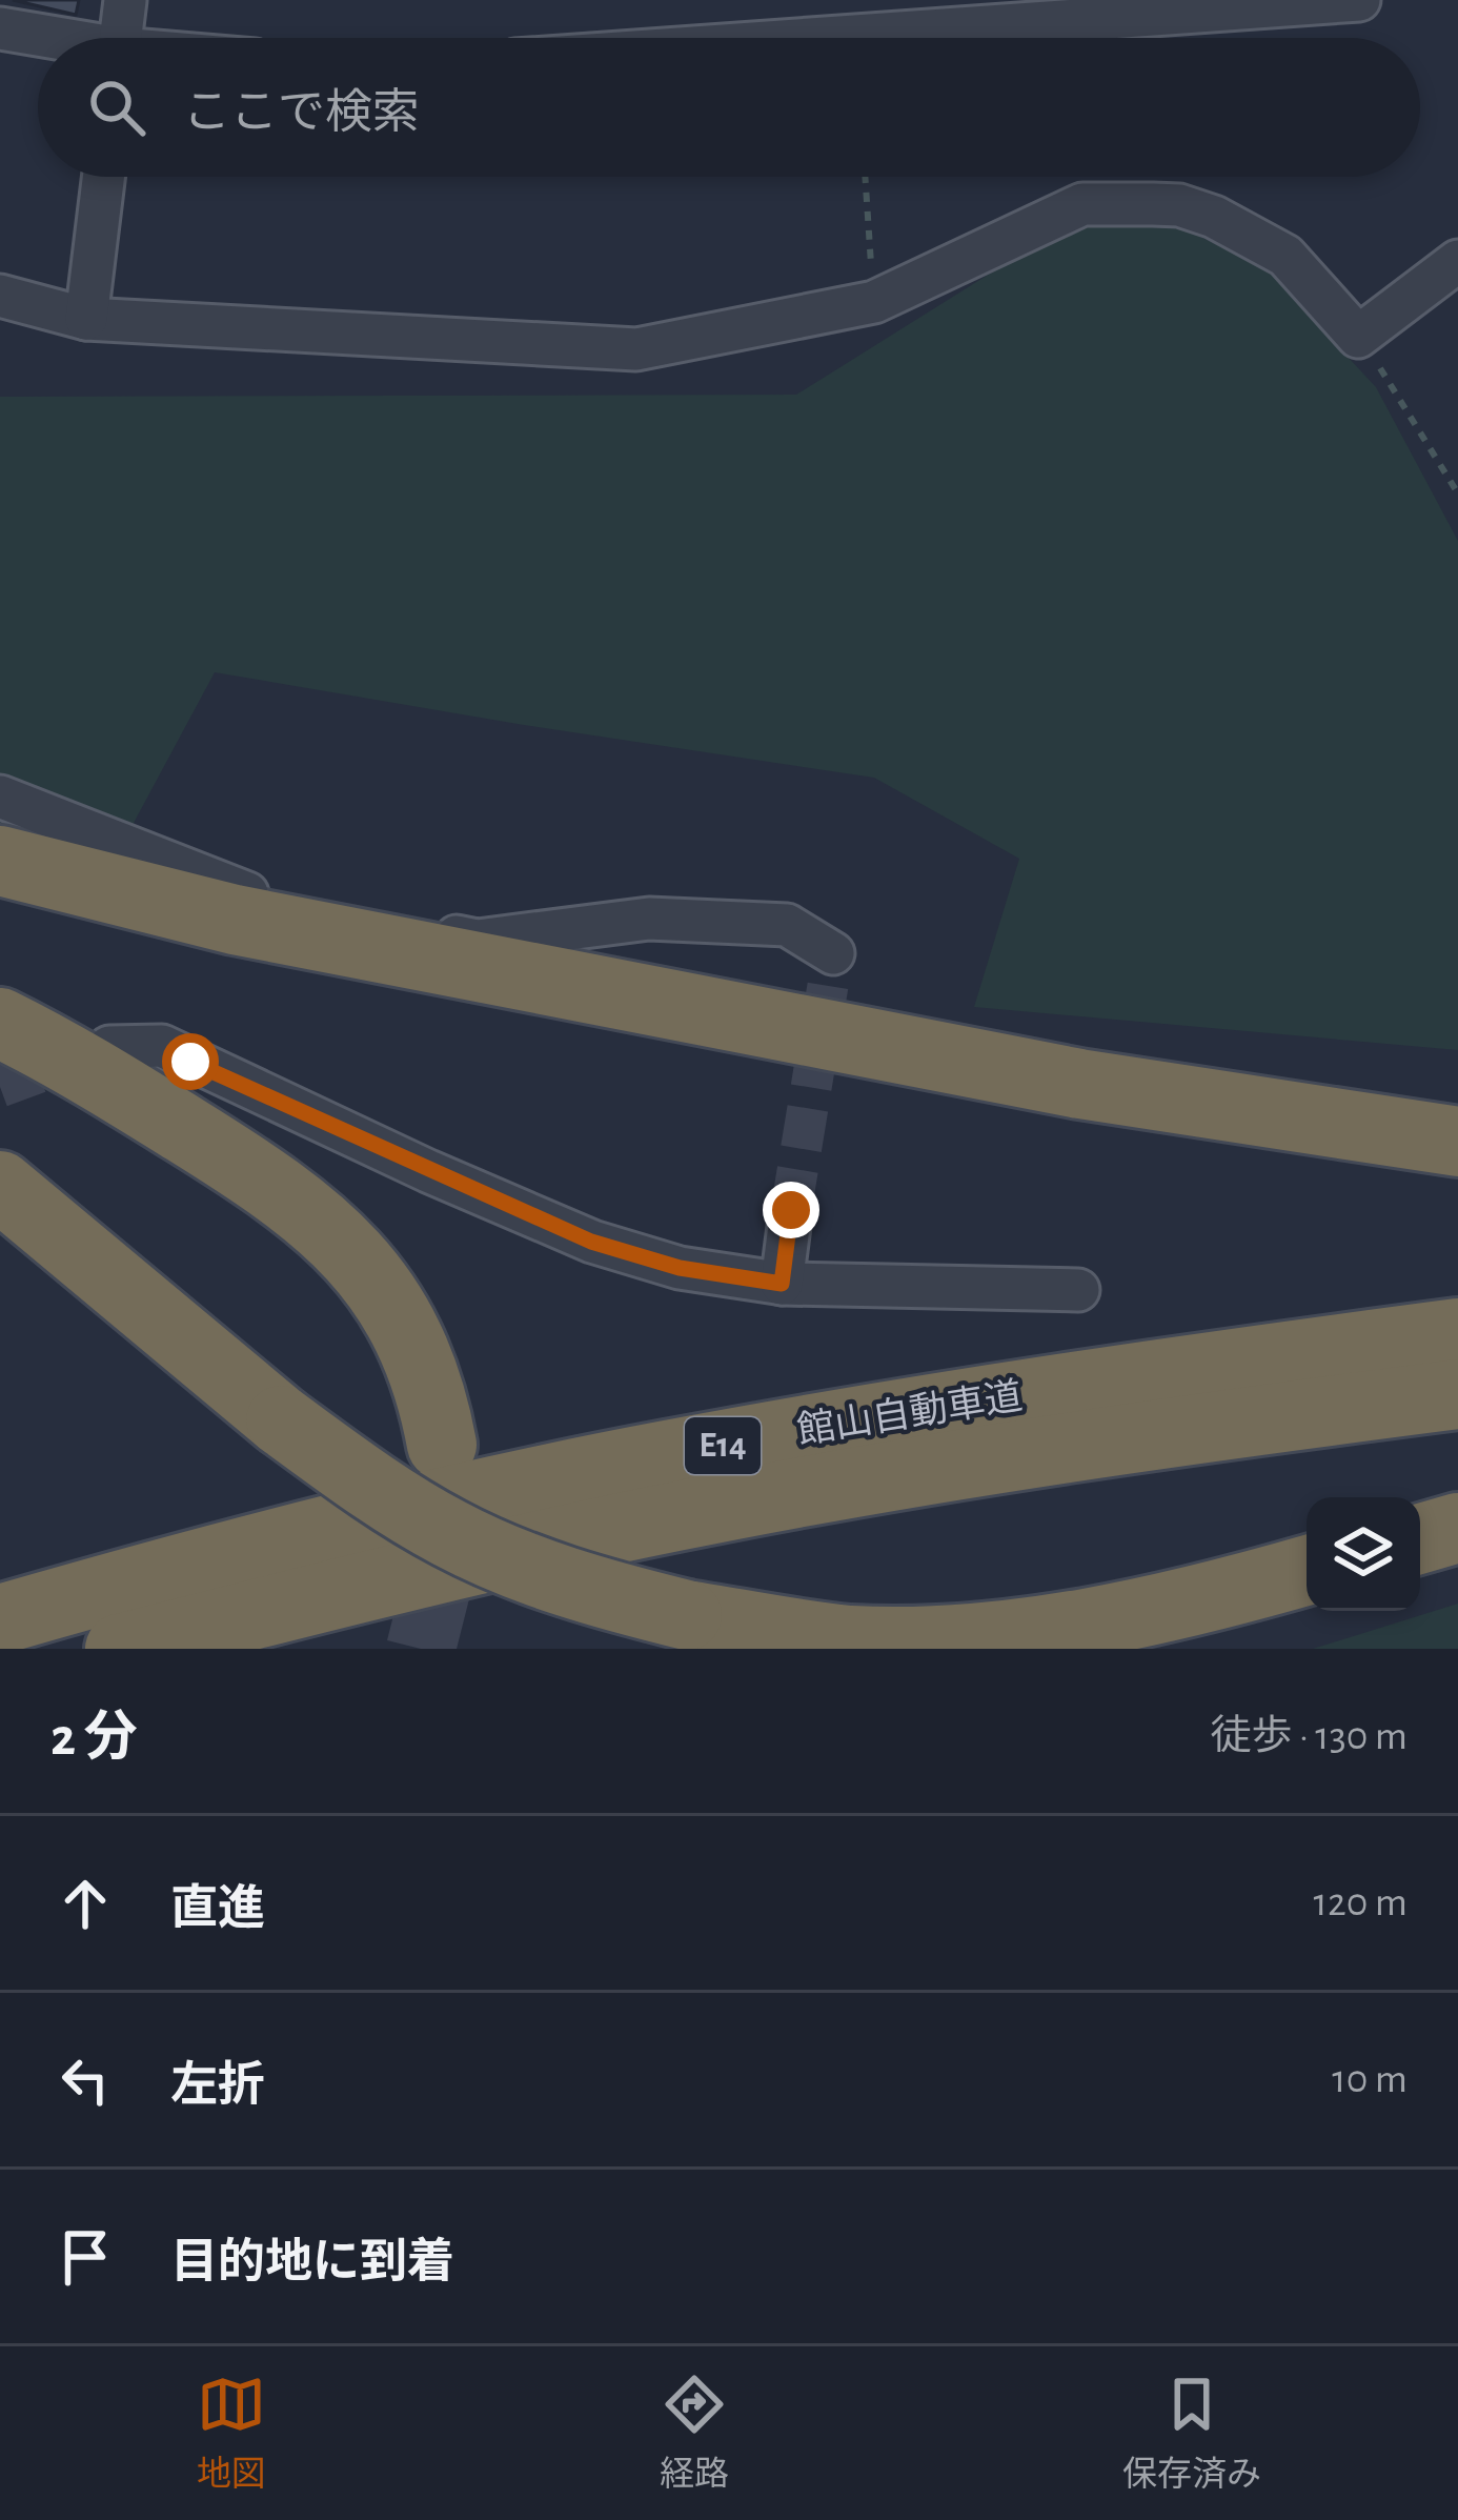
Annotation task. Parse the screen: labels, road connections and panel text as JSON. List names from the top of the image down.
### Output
{
  "streets": {
    "highway": ["館山自動車道", "E14"]
  },
  "page": {
    "search": "ここで検索",
    "heading": ["2 分", "徒歩 · 130 m"],
    "list": [
      ["直進", "120 m"],
      ["左折", "10 m"],
      "目的地に到着"
    ],
    "nav": ["地図", "経路", "保存済み"]
  }
}
